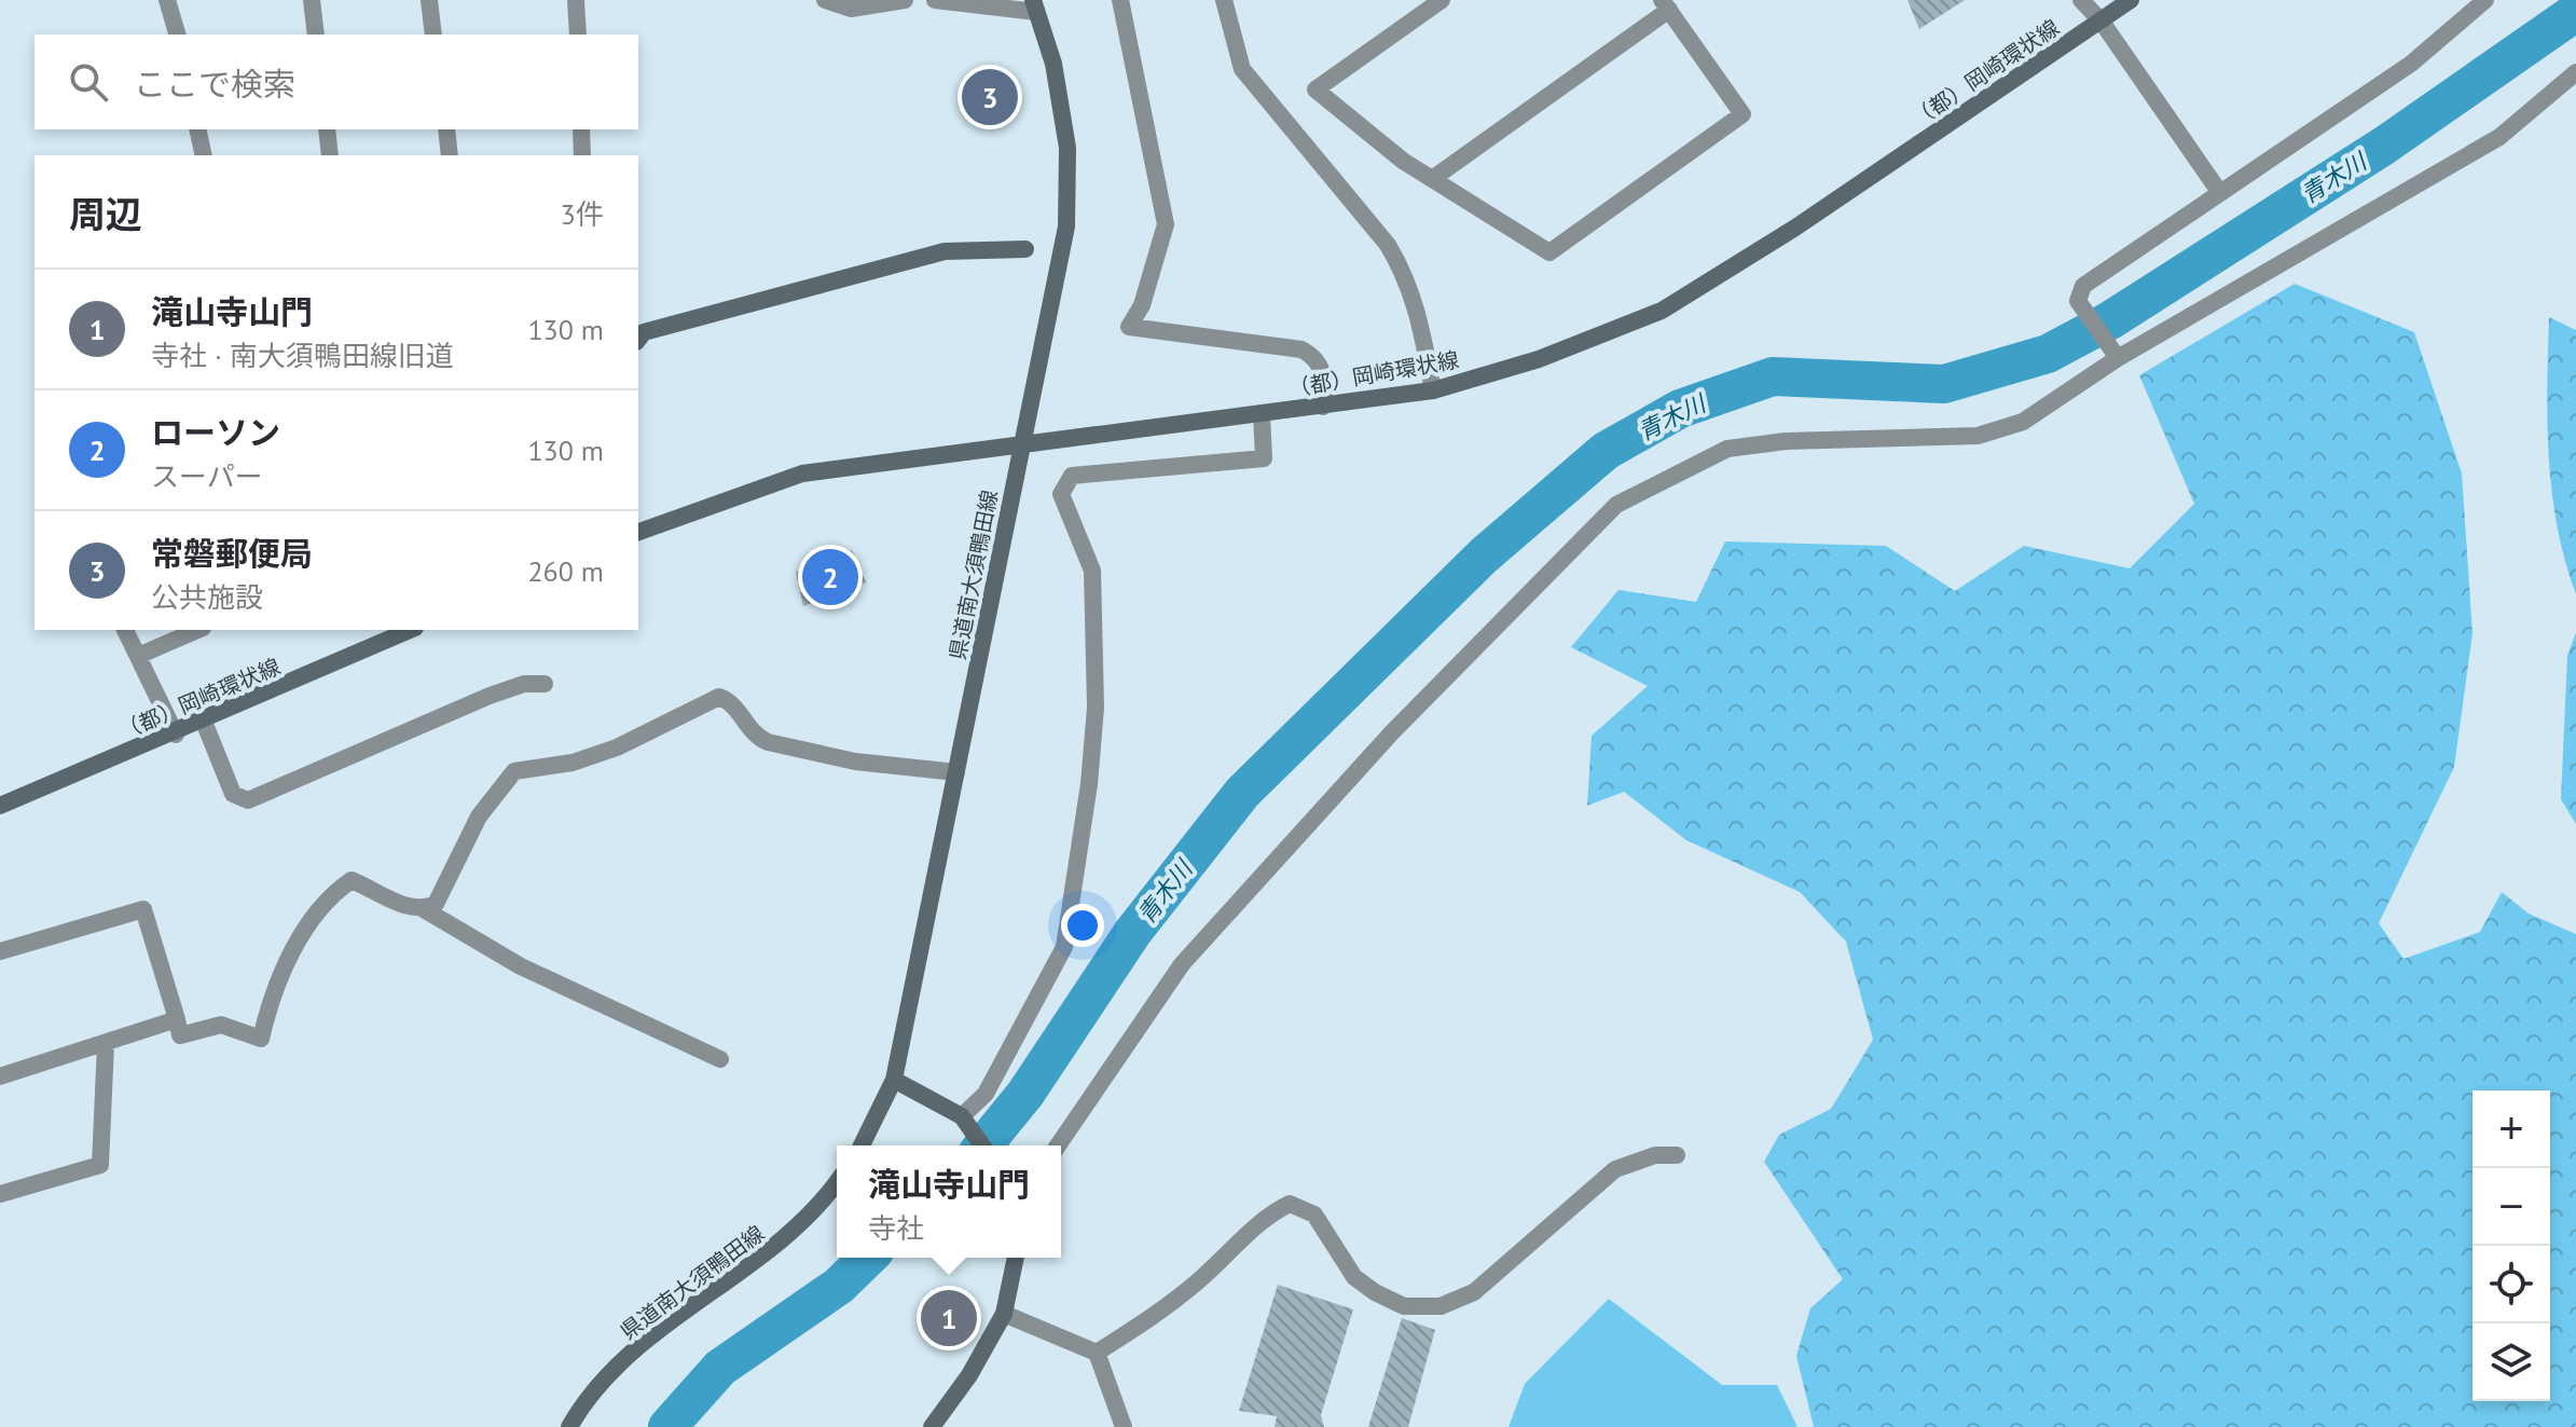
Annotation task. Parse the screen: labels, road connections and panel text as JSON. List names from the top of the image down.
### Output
{
  "streets": {
    "street": ["（都）岡崎環状線", "県道南大須鴨田線"]
  },
  "crossings": [
    ["（都）岡崎環状線", "県道南大須鴨田線"]
  ],
  "water": ["青木川"],
  "page": {
    "search": "ここで検索",
    "pins": ["3", "2", "1"],
    "heading": ["周辺", "3件"],
    "list": [
      {
        "mark": "1",
        "name": "滝山寺山門",
        "note": "寺社 · 南大須鴨田線旧道",
        "value": "130 m"
      },
      {
        "mark": "2",
        "name": "ローソン",
        "note": "スーパー",
        "value": "130 m"
      },
      {
        "mark": "3",
        "name": "常磐郵便局",
        "note": "公共施設",
        "value": "260 m"
      }
    ],
    "map_buttons": ["+", "−"],
    "popup": ["滝山寺山門", "寺社"]
  }
}
